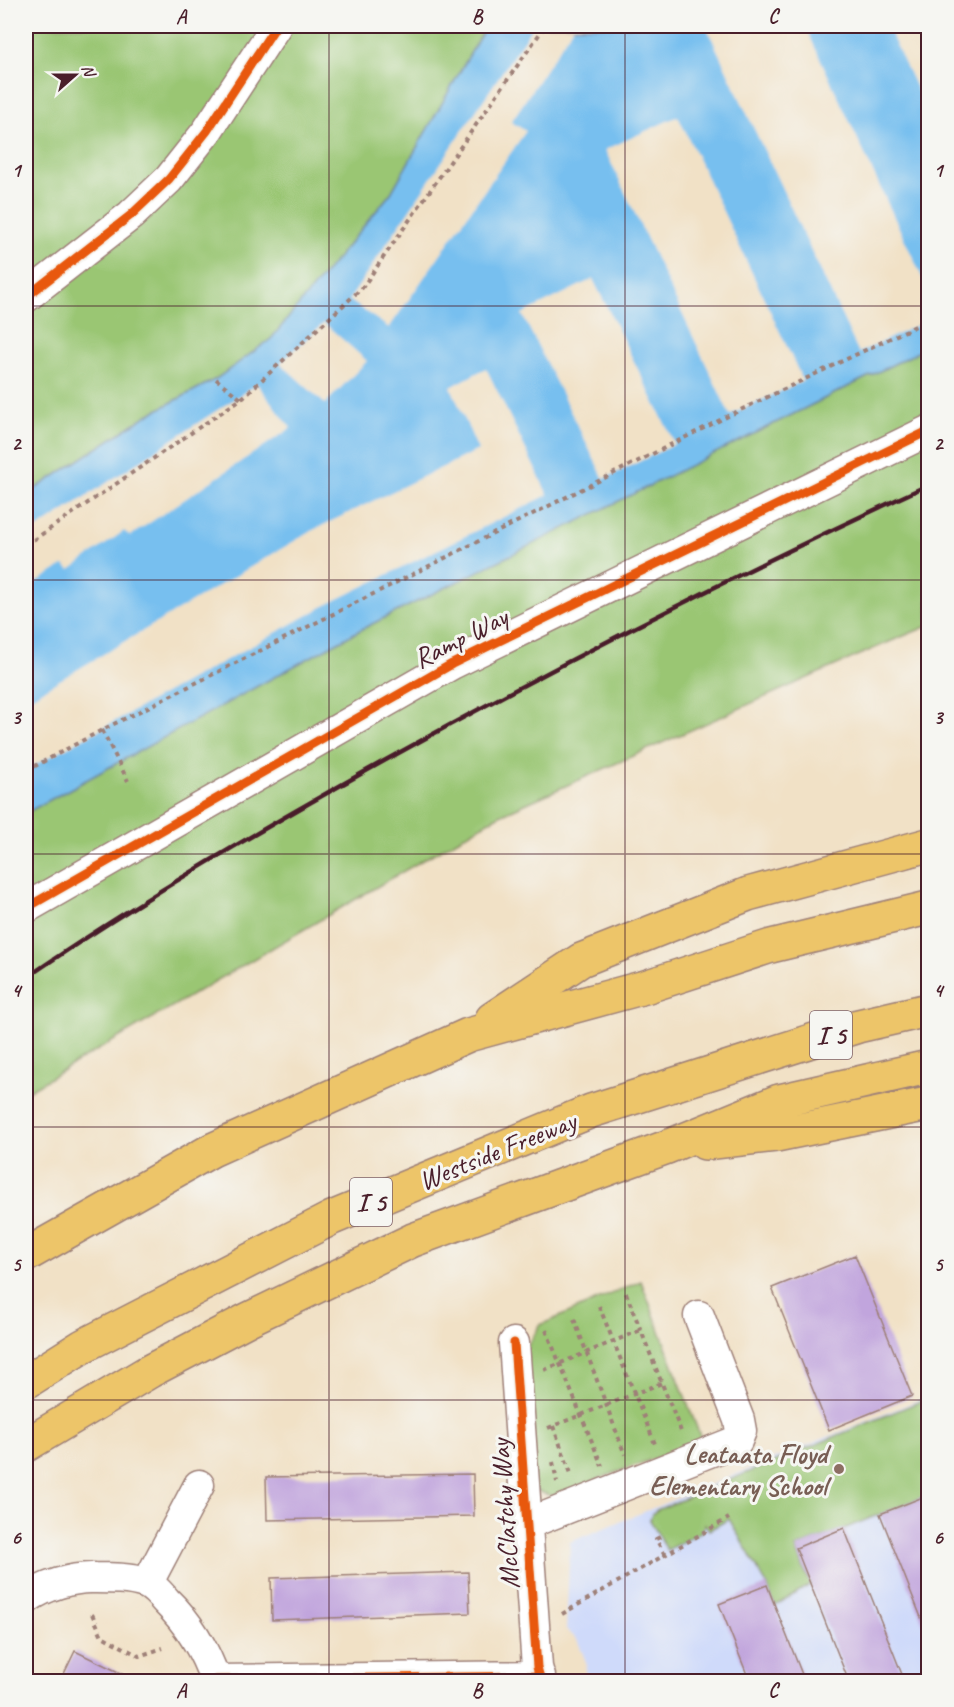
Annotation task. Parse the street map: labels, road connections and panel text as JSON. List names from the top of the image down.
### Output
{
  "streets": {
    "highway": ["I 5", "Westside Freeway"],
    "street": ["Ramp Way", "McClatchy Way"]
  },
  "places": ["Leataata Floyd Elementary School"],
  "north": "right",
  "grid": {
    "columns": ["A", "B", "C"],
    "rows": [
      "1",
      "2",
      "3",
      "4",
      "5",
      "6"
    ]
  }
}
